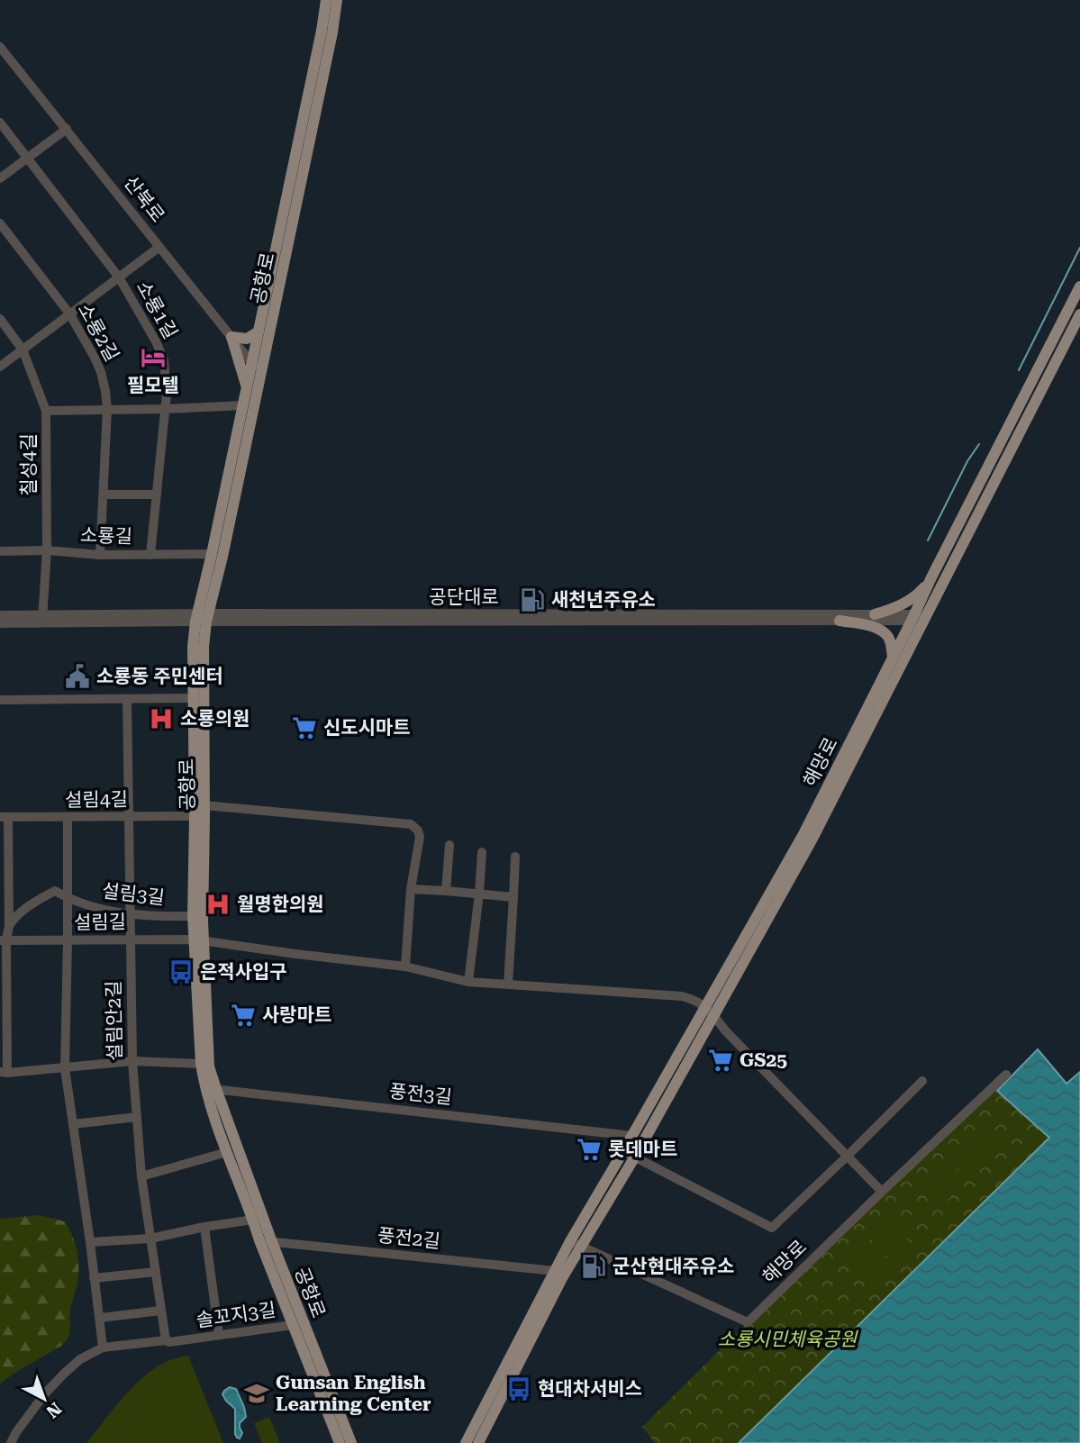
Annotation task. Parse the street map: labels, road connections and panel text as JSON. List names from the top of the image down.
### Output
{
  "streets": {
    "main road": ["공항로", "해망로"],
    "street": [
      "산북로",
      "소룡1길",
      "소룡2길",
      "칠성4길",
      "소룡길",
      "공단대로",
      "설림4길",
      "설림3길",
      "설림길",
      "설림안2길",
      "풍전3길",
      "풍전2길",
      "솔꼬지3길"
    ]
  },
  "crossings": [
    ["산북로", "공항로"],
    ["공항로", "소룡길"],
    ["공항로", "공단대로"],
    ["공항로", "설림4길"],
    ["공항로", "설림3길"],
    ["공항로", "설림길"],
    ["공항로", "풍전3길"],
    ["공항로", "풍전2길"],
    ["공항로", "솔꼬지3길"],
    ["소룡1길", "소룡길"],
    ["소룡2길", "소룡길"],
    ["칠성4길", "소룡길"],
    ["칠성4길", "공단대로"],
    ["공단대로", "해망로"],
    ["해망로", "설림길"],
    ["해망로", "풍전3길"],
    ["해망로", "풍전2길"],
    ["설림4길", "설림안2길"],
    ["설림3길", "설림안2길"],
    ["설림길", "설림안2길"],
    ["설림안2길", "솔꼬지3길"]
  ],
  "parks": ["소룡시민체육공원"],
  "places": {
    "hotel": ["필모텔"],
    "fuel station": ["새천년주유소", "군산현대주유소"],
    "public building": ["소룡동 주민센터"],
    "hospital": ["소룡의원", "월명한의원"],
    "supermarket": [
      "신도시마트",
      "사랑마트",
      "GS25",
      "롯데마트"
    ],
    "bus stop": ["은적사입구", "현대차서비스"],
    "school or university": ["Gunsan English Learning Center"]
  },
  "north": "bottom right"
}
